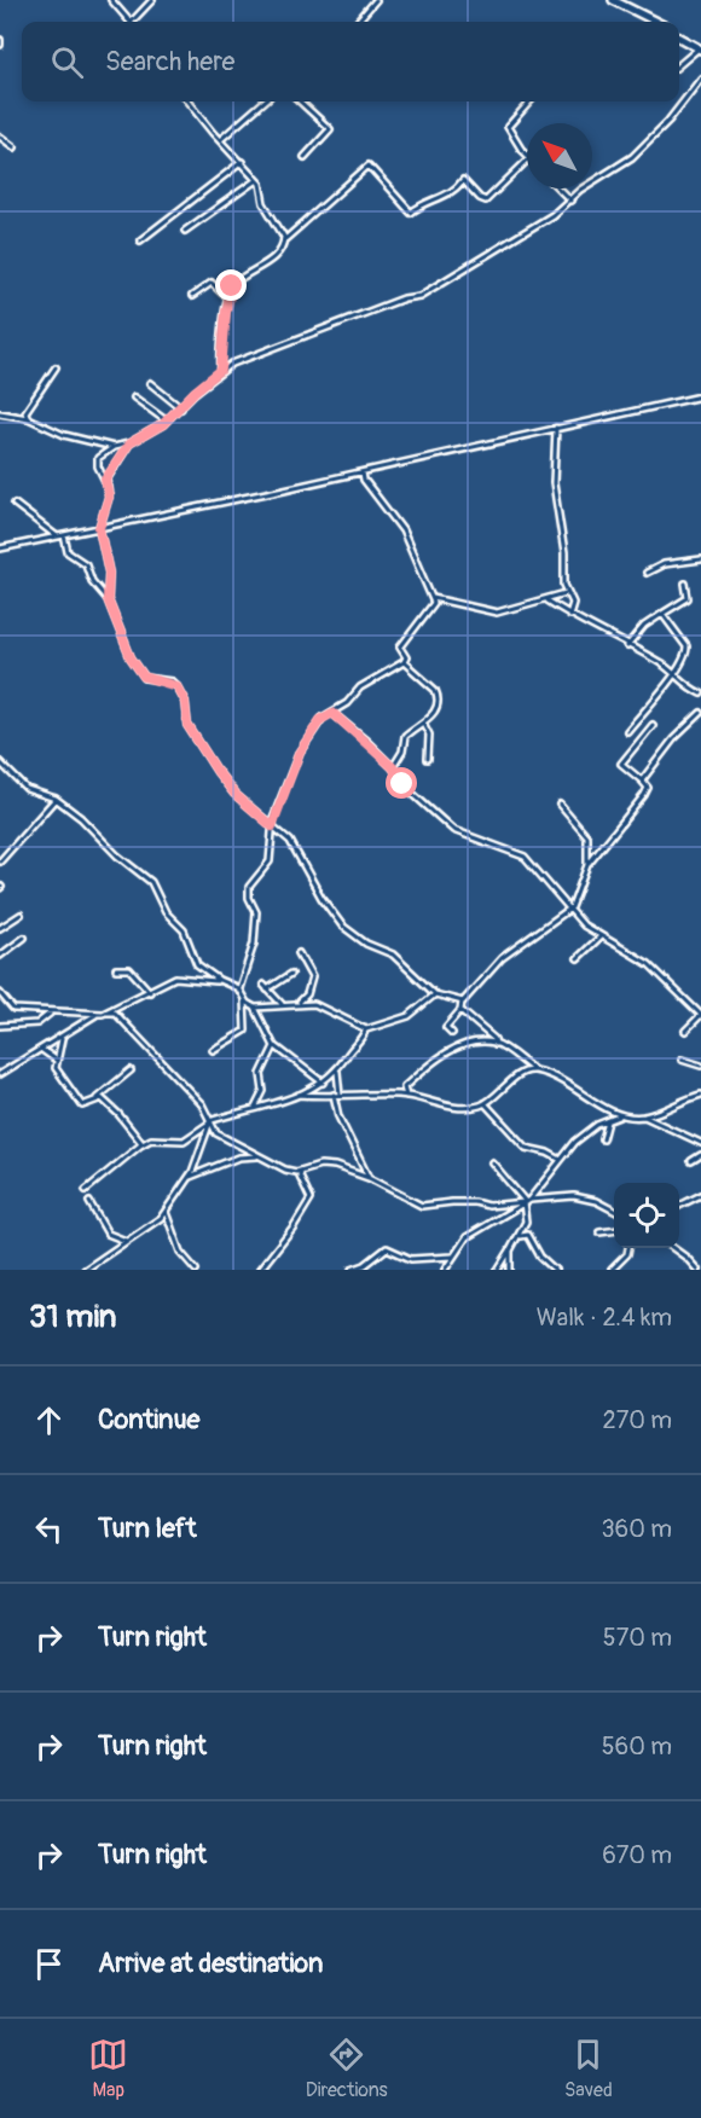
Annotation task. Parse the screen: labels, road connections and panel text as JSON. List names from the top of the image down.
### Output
{
  "north": "top left",
  "page": {
    "search": "Search here",
    "heading": ["31 min", "Walk · 2.4 km"],
    "list": [
      ["Continue", "270 m"],
      ["Turn left", "360 m"],
      ["Turn right", "570 m"],
      ["Turn right", "560 m"],
      ["Turn right", "670 m"],
      "Arrive at destination"
    ],
    "nav": ["Map", "Directions", "Saved"]
  }
}
